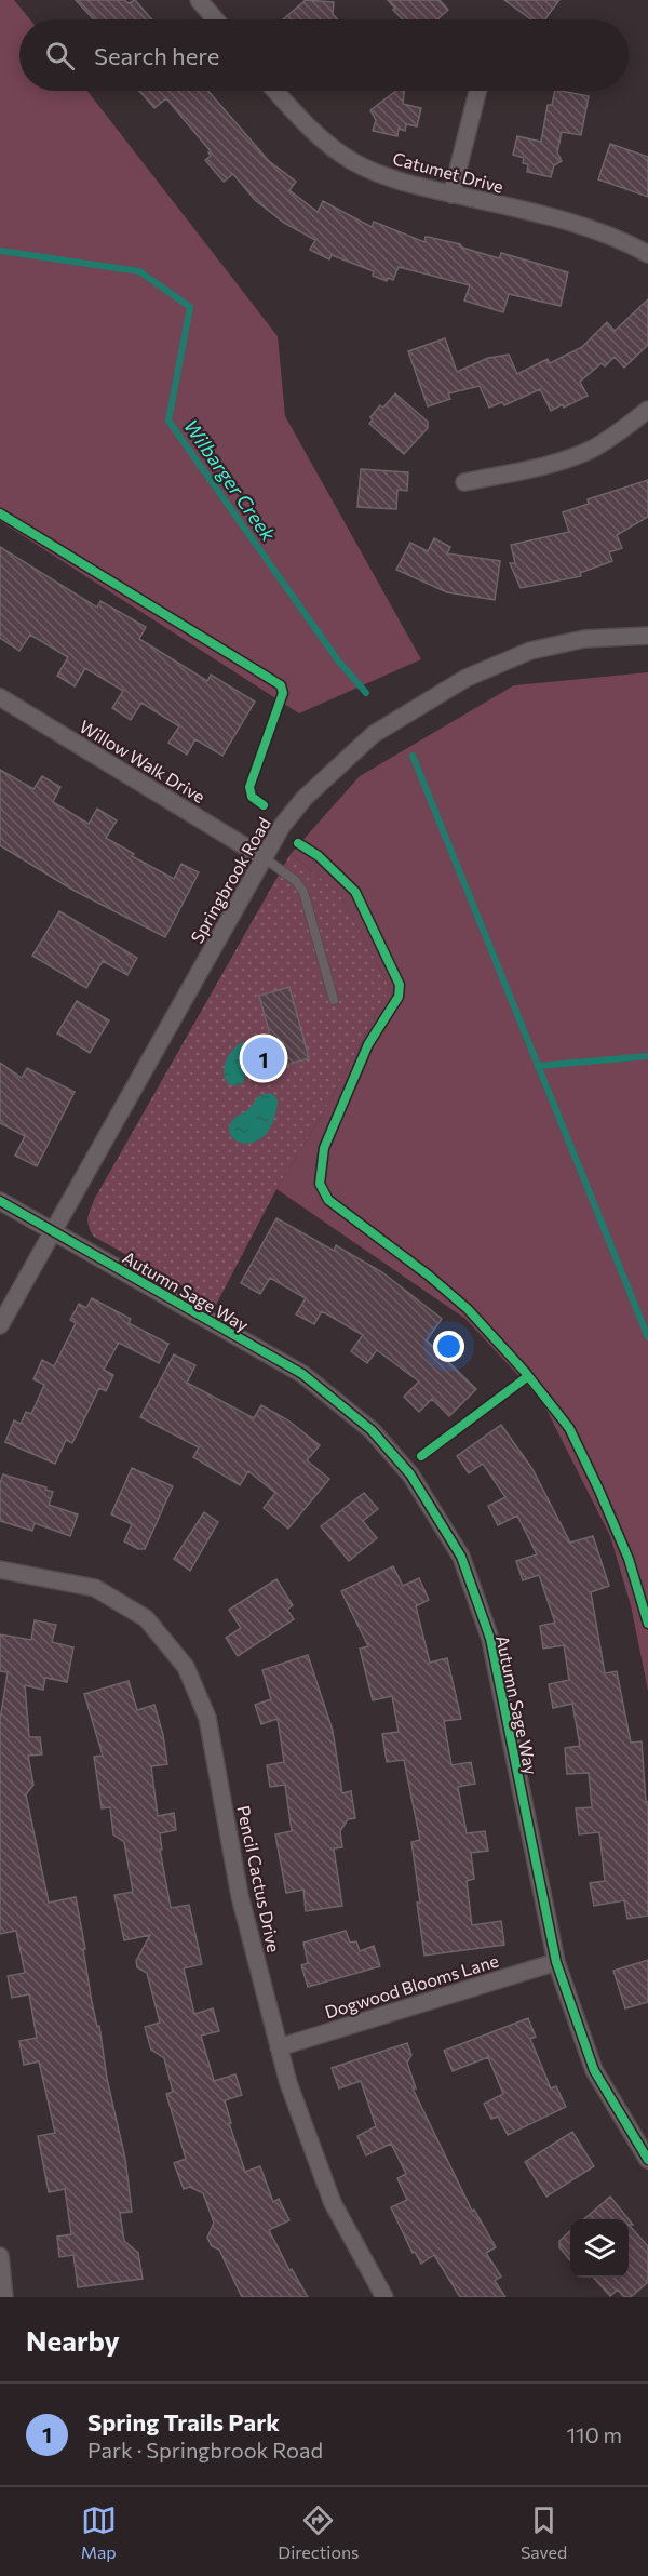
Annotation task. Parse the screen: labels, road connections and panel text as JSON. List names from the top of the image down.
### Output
{
  "streets": {
    "street": [
      "Catumet Drive",
      "Willow Walk Drive",
      "Springbrook Road",
      "Autumn Sage Way",
      "Pencil Cactus Drive",
      "Dogwood Blooms Lane"
    ]
  },
  "crossings": [
    ["Willow Walk Drive", "Springbrook Road"],
    ["Springbrook Road", "Autumn Sage Way"],
    ["Autumn Sage Way", "Dogwood Blooms Lane"],
    ["Pencil Cactus Drive", "Dogwood Blooms Lane"]
  ],
  "water": ["Wilbarger Creek"],
  "page": {
    "search": "Search here",
    "pins": "1",
    "heading": "Nearby",
    "list": [
      {
        "mark": "1",
        "name": "Spring Trails Park",
        "note": "Park · Springbrook Road",
        "value": "110 m"
      }
    ],
    "nav": ["Map", "Directions", "Saved"]
  }
}
